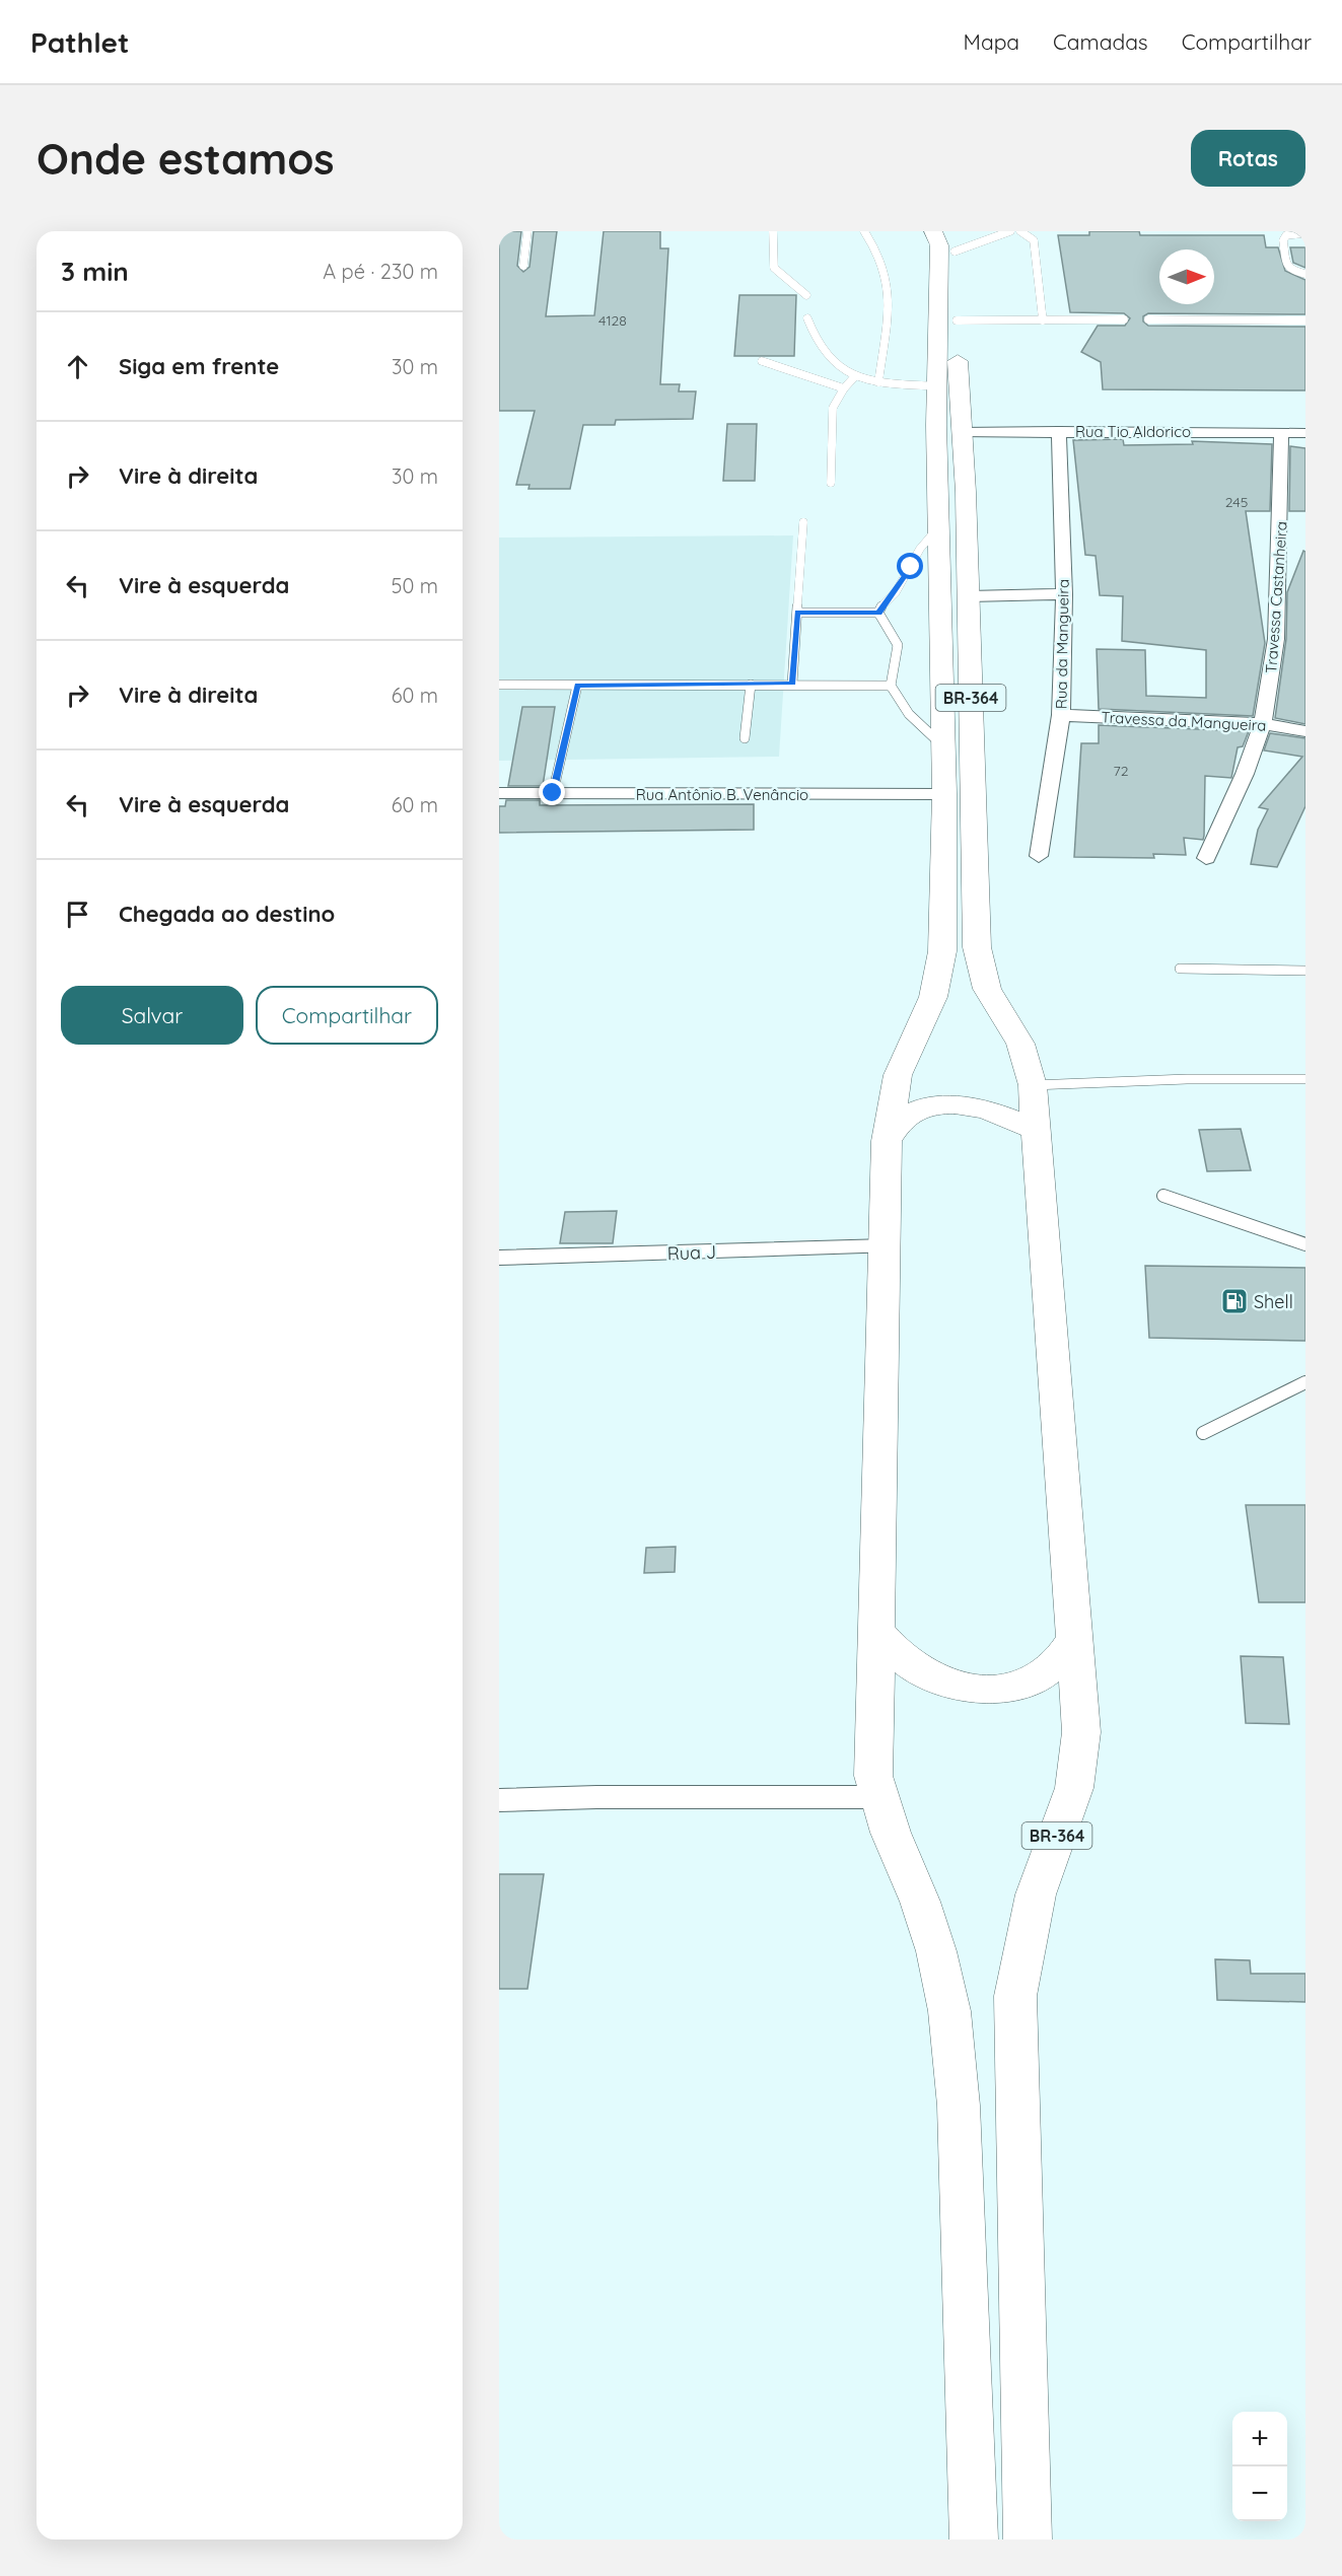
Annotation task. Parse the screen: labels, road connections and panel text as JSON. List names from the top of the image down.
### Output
{
  "streets": {
    "highway": ["BR-364"],
    "street": [
      "Rua Tio Aldorico",
      "Travessa Castanheira",
      "Rua da Mangueira",
      "Travessa da Mangueira",
      "Rua Antônio B. Venâncio",
      "Rua J"
    ]
  },
  "crossings": [
    ["Rua Tio Aldorico", "Travessa Castanheira"],
    ["Rua Tio Aldorico", "Rua da Mangueira"],
    ["Rua Tio Aldorico", "BR-364"],
    ["Travessa Castanheira", "Travessa da Mangueira"],
    ["Rua da Mangueira", "Travessa da Mangueira"],
    ["BR-364", "Rua Antônio B. Venâncio"],
    ["BR-364", "Rua J"]
  ],
  "places": {
    "fuel station": ["Shell"]
  },
  "house_numbers": ["4128", "245", "72"],
  "north": "right",
  "page": {
    "header": "Pathlet",
    "nav": ["Mapa", "Camadas", "Compartilhar"],
    "buttons": [
      "Rotas",
      ["Salvar", "Compartilhar"]
    ],
    "title": "Onde estamos",
    "heading": ["3 min", "A pé · 230 m"],
    "list": [
      ["Siga em frente", "30 m"],
      ["Vire à direita", "30 m"],
      ["Vire à esquerda", "50 m"],
      ["Vire à direita", "60 m"],
      ["Vire à esquerda", "60 m"],
      "Chegada ao destino"
    ],
    "map_buttons": ["+", "−"]
  }
}
